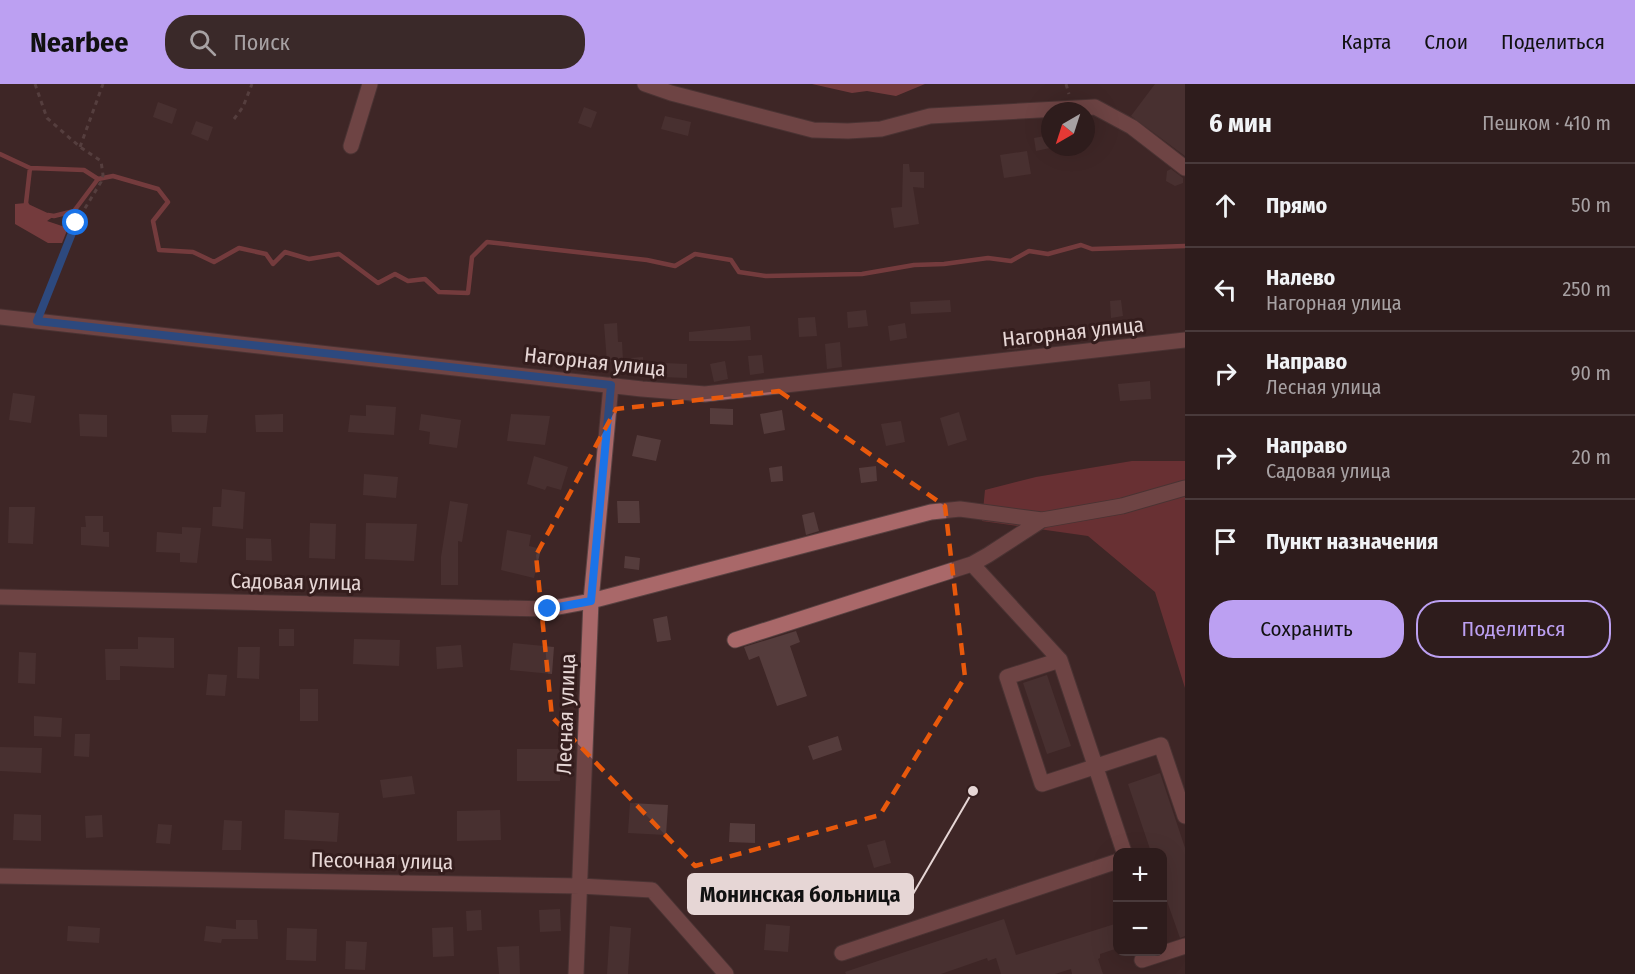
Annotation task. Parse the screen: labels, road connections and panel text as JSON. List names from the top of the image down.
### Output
{
  "streets": {
    "street": [
      "Нагорная улица",
      "Садовая улица",
      "Лесная улица",
      "Песочная улица"
    ]
  },
  "crossings": [
    ["Нагорная улица", "Лесная улица"],
    ["Садовая улица", "Лесная улица"],
    ["Лесная улица", "Песочная улица"]
  ],
  "places": ["Монинская больница"],
  "north": "bottom left",
  "page": {
    "header": "Nearbee",
    "search": "Поиск",
    "nav": ["Карта", "Слои", "Поделиться"],
    "heading": ["6 мин", "Пешком · 410 m"],
    "list": [
      ["Прямо", "50 m"],
      ["Налево", "Нагорная улица", "250 m"],
      ["Направо", "Лесная улица", "90 m"],
      ["Направо", "Садовая улица", "20 m"],
      "Пункт назначения"
    ],
    "buttons": ["Сохранить", "Поделиться"],
    "map_buttons": ["+", "−"]
  }
}
